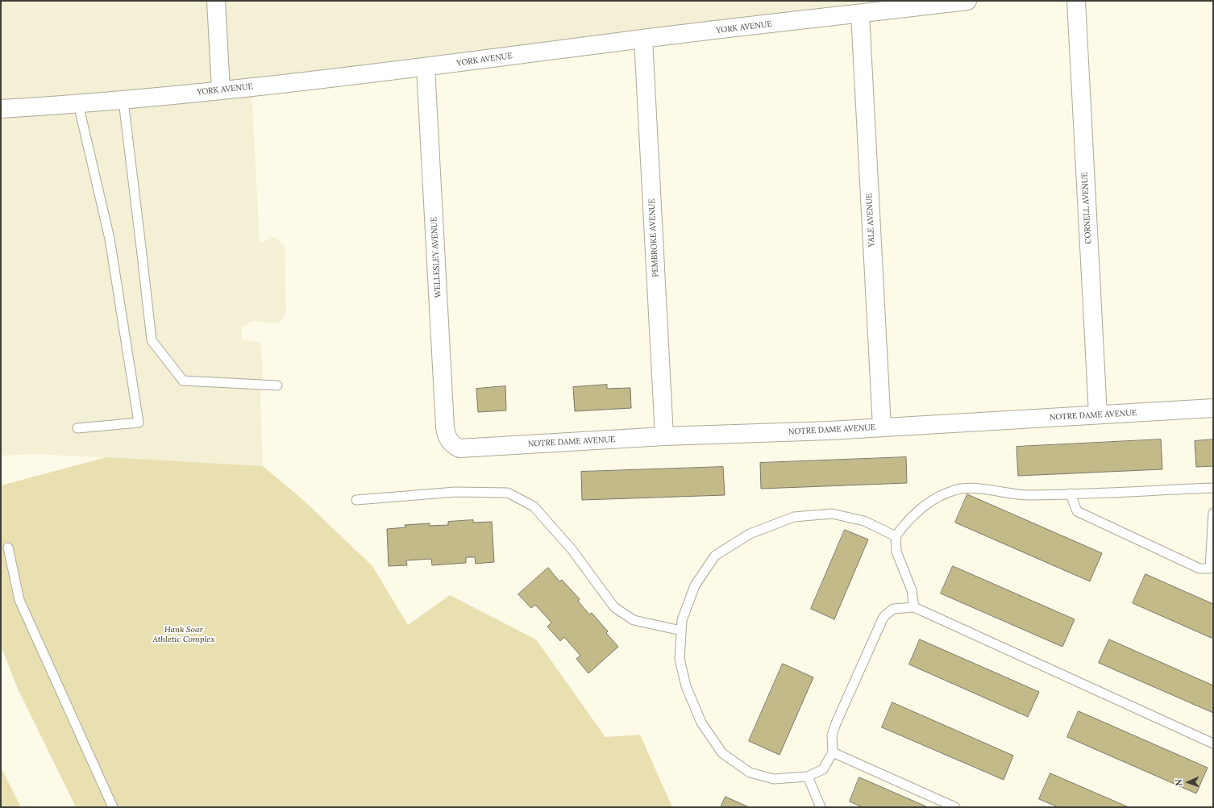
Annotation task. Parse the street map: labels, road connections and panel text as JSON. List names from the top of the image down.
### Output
{
  "streets": {
    "street": [
      "YORK AVENUE",
      "CORNELL AVENUE",
      "YALE AVENUE",
      "PEMBROKE AVENUE",
      "WELLESLEY AVENUE",
      "NOTRE DAME AVENUE"
    ]
  },
  "crossings": [
    ["YORK AVENUE", "YALE AVENUE"],
    ["YORK AVENUE", "PEMBROKE AVENUE"],
    ["YORK AVENUE", "WELLESLEY AVENUE"],
    ["CORNELL AVENUE", "NOTRE DAME AVENUE"],
    ["YALE AVENUE", "NOTRE DAME AVENUE"],
    ["PEMBROKE AVENUE", "NOTRE DAME AVENUE"],
    ["WELLESLEY AVENUE", "NOTRE DAME AVENUE"]
  ],
  "parks": ["Hank Soar Athletic Complex"],
  "north": "left"
}
